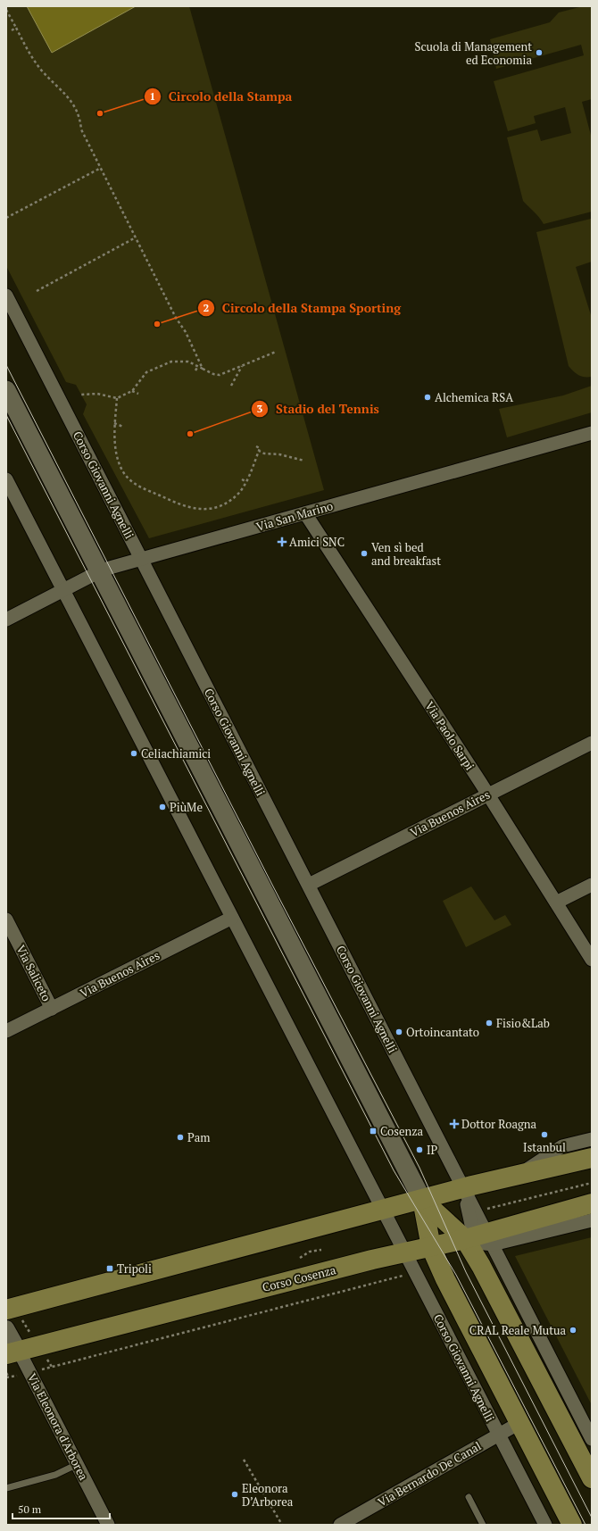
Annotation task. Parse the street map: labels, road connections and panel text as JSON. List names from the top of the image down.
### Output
{
  "streets": {
    "main road": ["Corso Giovanni Agnelli", "Corso Cosenza"],
    "street": [
      "Via San Marino",
      "Via Paolo Sarpi",
      "Via Buenos Aires",
      "Via Saliceto",
      "Via Eleonora d'Arborea",
      "Via Bernardo De Canal"
    ]
  },
  "crossings": [
    ["Corso Giovanni Agnelli", "Via San Marino"],
    ["Corso Giovanni Agnelli", "Via Buenos Aires"],
    ["Corso Giovanni Agnelli", "Corso Cosenza"],
    ["Corso Giovanni Agnelli", "Via Bernardo De Canal"],
    ["Via San Marino", "Via Paolo Sarpi"],
    ["Via Paolo Sarpi", "Via Buenos Aires"],
    ["Via Buenos Aires", "Via Saliceto"],
    ["Corso Cosenza", "Via Eleonora d'Arborea"]
  ],
  "places": {
    "other": [
      "Scuola di Management ed Economia",
      "Circolo della Stampa",
      "Circolo della Stampa Sporting",
      "Alchemica RSA",
      "Stadio del Tennis",
      "Ven sì bed and breakfast",
      "Celiachiamici",
      "PiùMe",
      "Fisio&Lab",
      "Ortoincantato",
      "Istanbul",
      "Pam",
      "IP",
      "CRAL Reale Mutua",
      "Eleonora D’Arborea"
    ],
    "health": ["Amici SNC", "Dottor Roagna"],
    "transit": ["Cosenza", "Tripoli"]
  },
  "scale_bar": "50 m"
}
